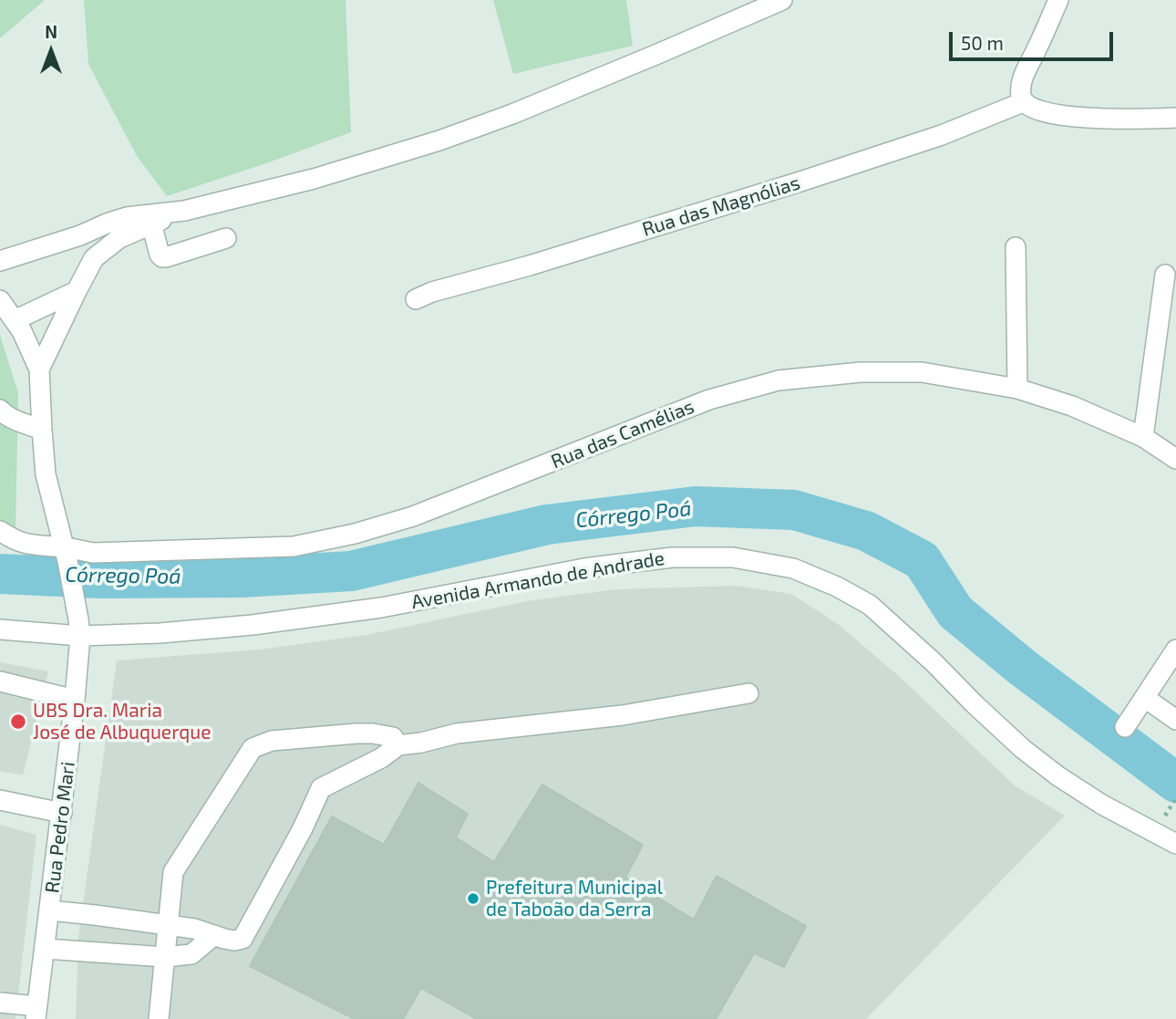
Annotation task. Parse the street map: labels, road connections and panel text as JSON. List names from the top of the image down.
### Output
{
  "streets": {
    "street": [
      "Rua das Magnólias",
      "Rua das Camélias",
      "Avenida Armando de Andrade",
      "Rua Pedro Mari"
    ]
  },
  "crossings": [
    ["Rua das Camélias", "Rua Pedro Mari"],
    ["Avenida Armando de Andrade", "Rua Pedro Mari"]
  ],
  "water": ["Córrego Poá"],
  "places": ["UBS Dra. Maria José de Albuquerque", "Prefeitura Municipal de Taboão da Serra"],
  "scale_bar": "50 m",
  "north": "top"
}
